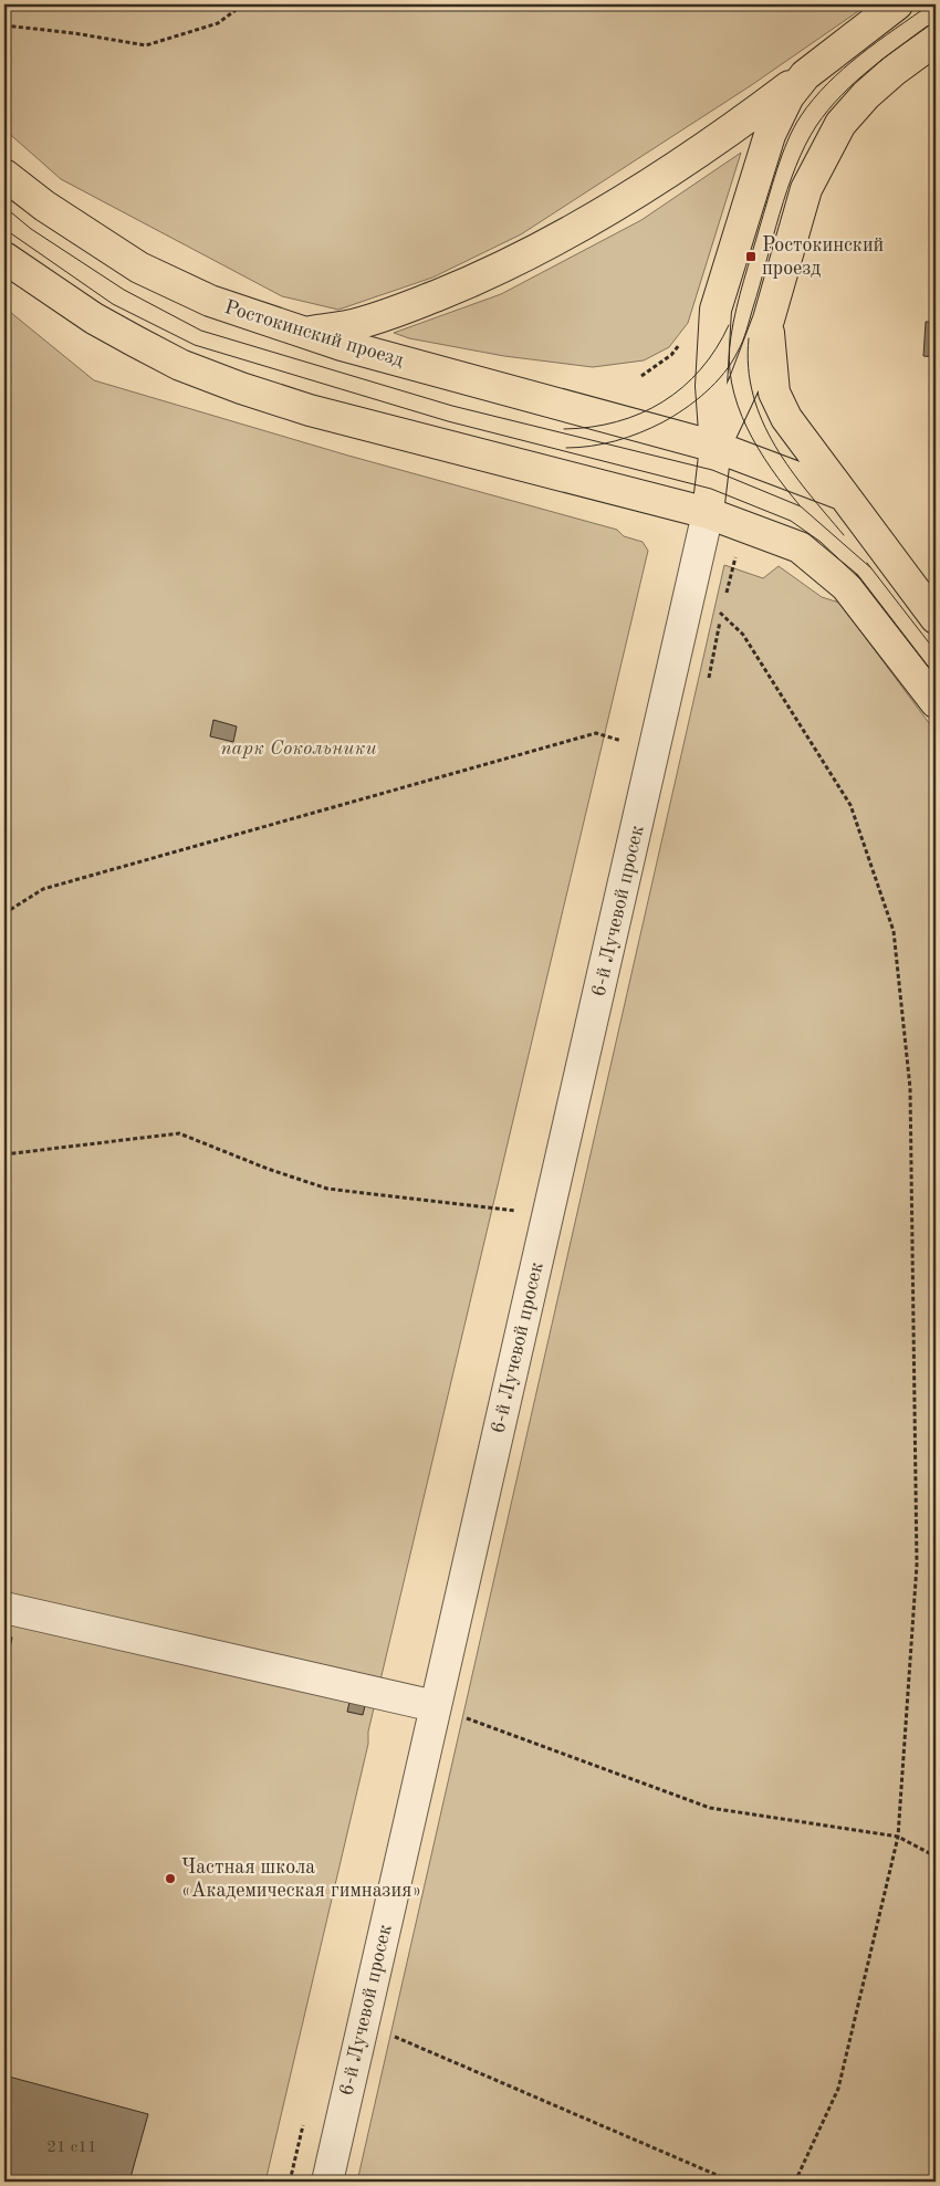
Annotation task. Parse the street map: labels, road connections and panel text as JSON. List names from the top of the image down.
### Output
{
  "streets": {
    "main road": ["Ростокинский проезд"],
    "street": ["6-й Лучевой просек"]
  },
  "parks": ["парк Сокольники"],
  "places": {
    "transit": ["Ростокинский проезд"],
    "other": ["Частная школа «Академическая гимназия»"]
  },
  "house_numbers": ["21 с11"]
}
